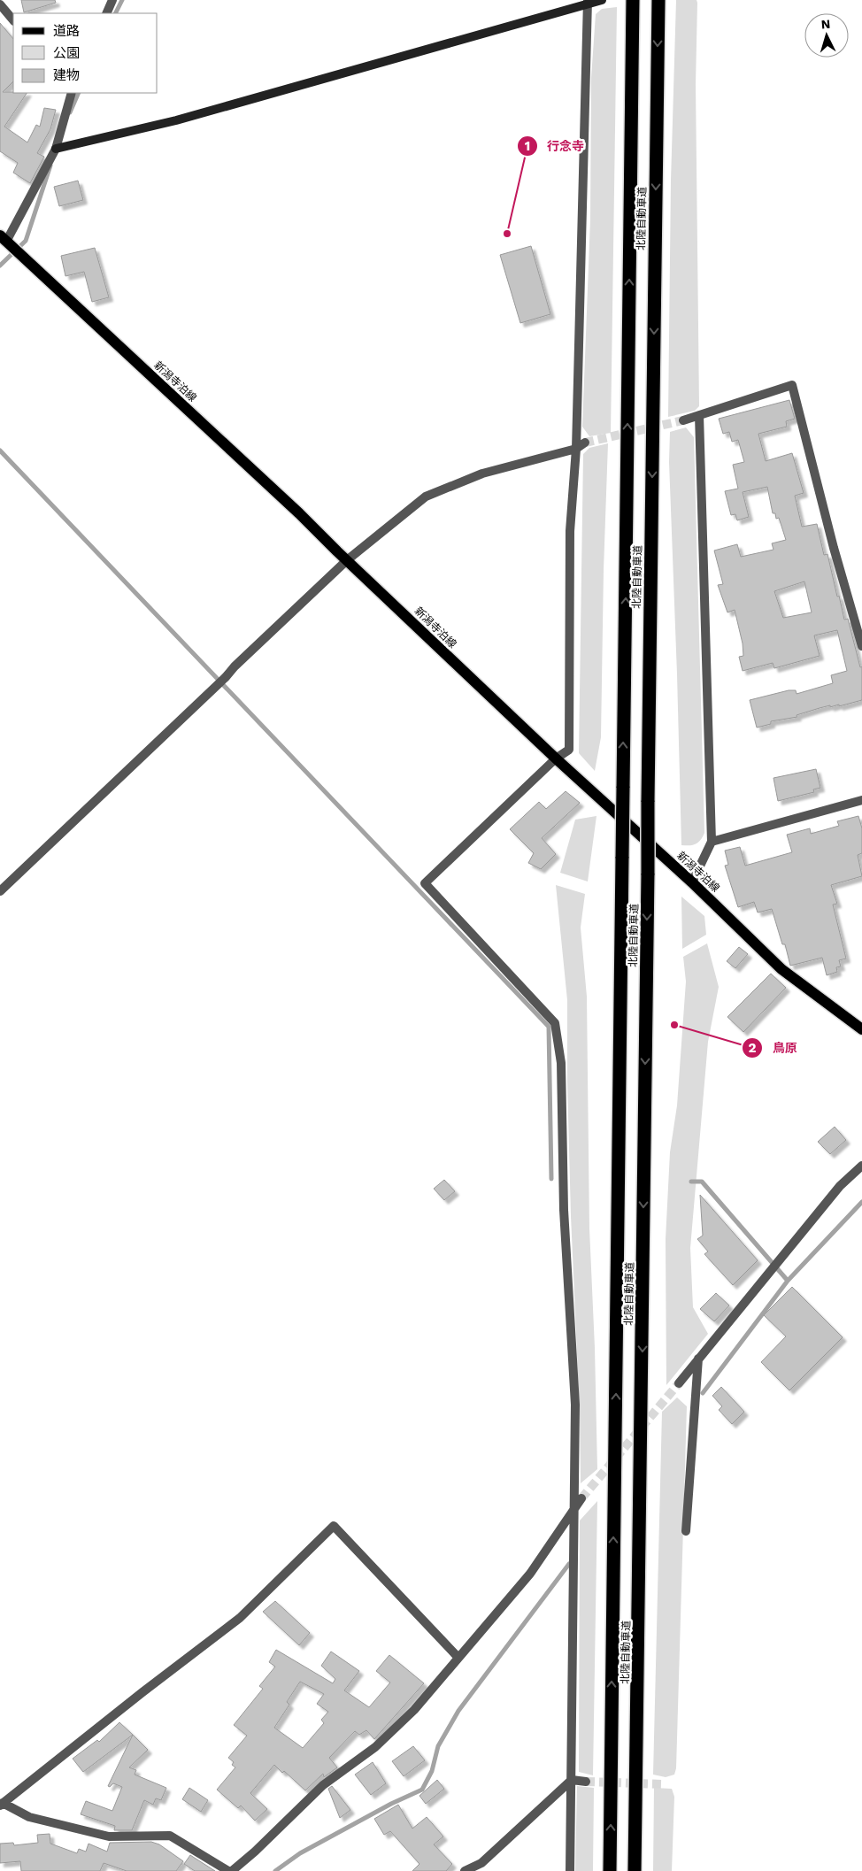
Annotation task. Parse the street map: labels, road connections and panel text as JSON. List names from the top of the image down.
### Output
{
  "streets": {
    "highway": ["北陸自動車道"],
    "main road": ["新潟寺泊線"]
  },
  "places": ["行念寺", "鳥原"],
  "legend": ["道路", "公園", "建物"],
  "north": "top"
}
